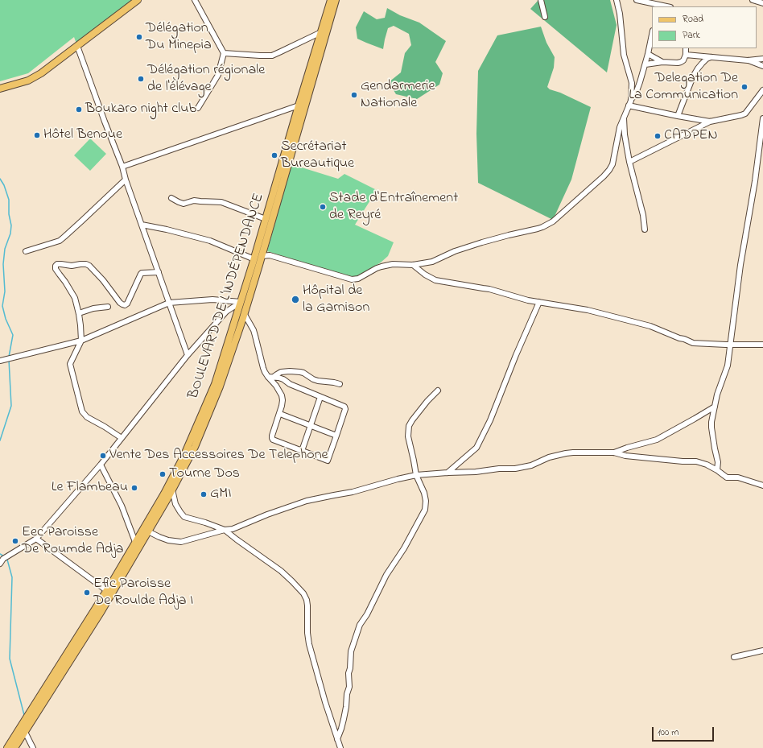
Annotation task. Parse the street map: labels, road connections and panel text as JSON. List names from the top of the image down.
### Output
{
  "streets": {
    "main road": ["BOULEVARD DE L'INDÉPENDANCE"]
  },
  "places": [
    "Délégation Du Minepia",
    "Délégation régionale de l'élévage",
    "Delegation De La Communication",
    "Gendarmerie Nationale",
    "Boukaro night club",
    "Hôtel Benoue",
    "CADPEN",
    "Secrétariat Bureautique",
    "Stade d'Entraînement de Reyré",
    "Hôpital de la Garnison",
    "Vente Des Accessoires De Telephone",
    "Tourne Dos",
    "Le Flambeau",
    "GMI",
    "Eec Paroisse De Roumde Adja",
    "Eflc Paroisse De Roulde Adja I"
  ],
  "legend": ["Road", "Park"],
  "scale_bar": "100 m"
}
